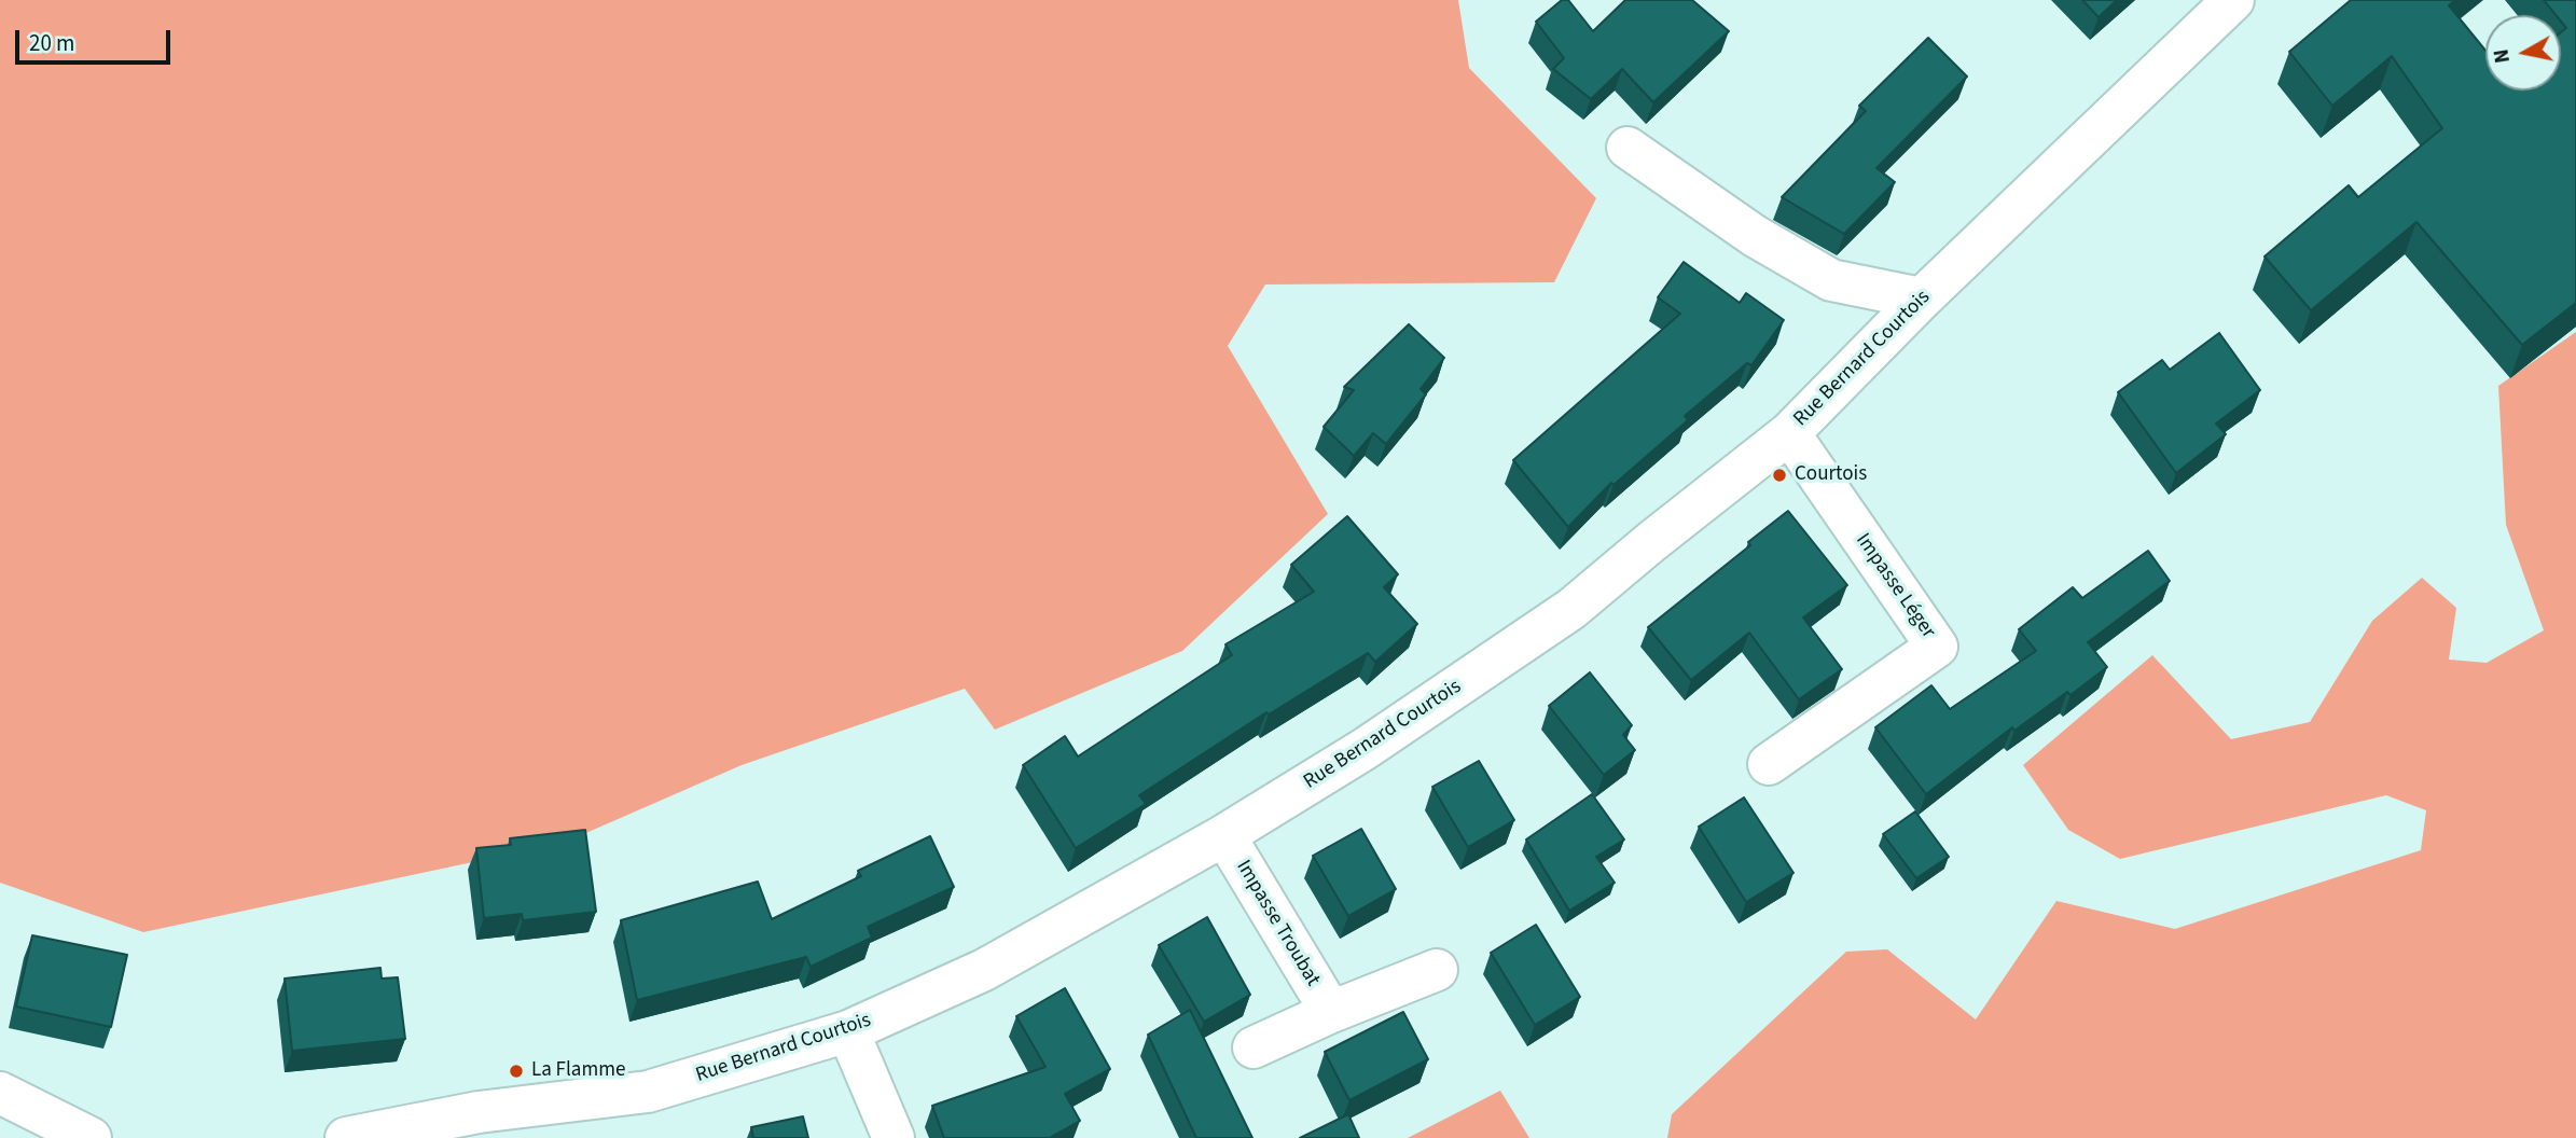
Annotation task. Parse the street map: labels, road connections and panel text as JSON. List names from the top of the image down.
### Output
{
  "streets": {
    "street": ["Rue Bernard Courtois", "Impasse Léger", "Impasse Troubat"]
  },
  "crossings": [
    ["Rue Bernard Courtois", "Impasse Léger"],
    ["Rue Bernard Courtois", "Impasse Troubat"]
  ],
  "places": ["Courtois", "La Flamme"],
  "scale_bar": "20 m",
  "north": "left"
}
